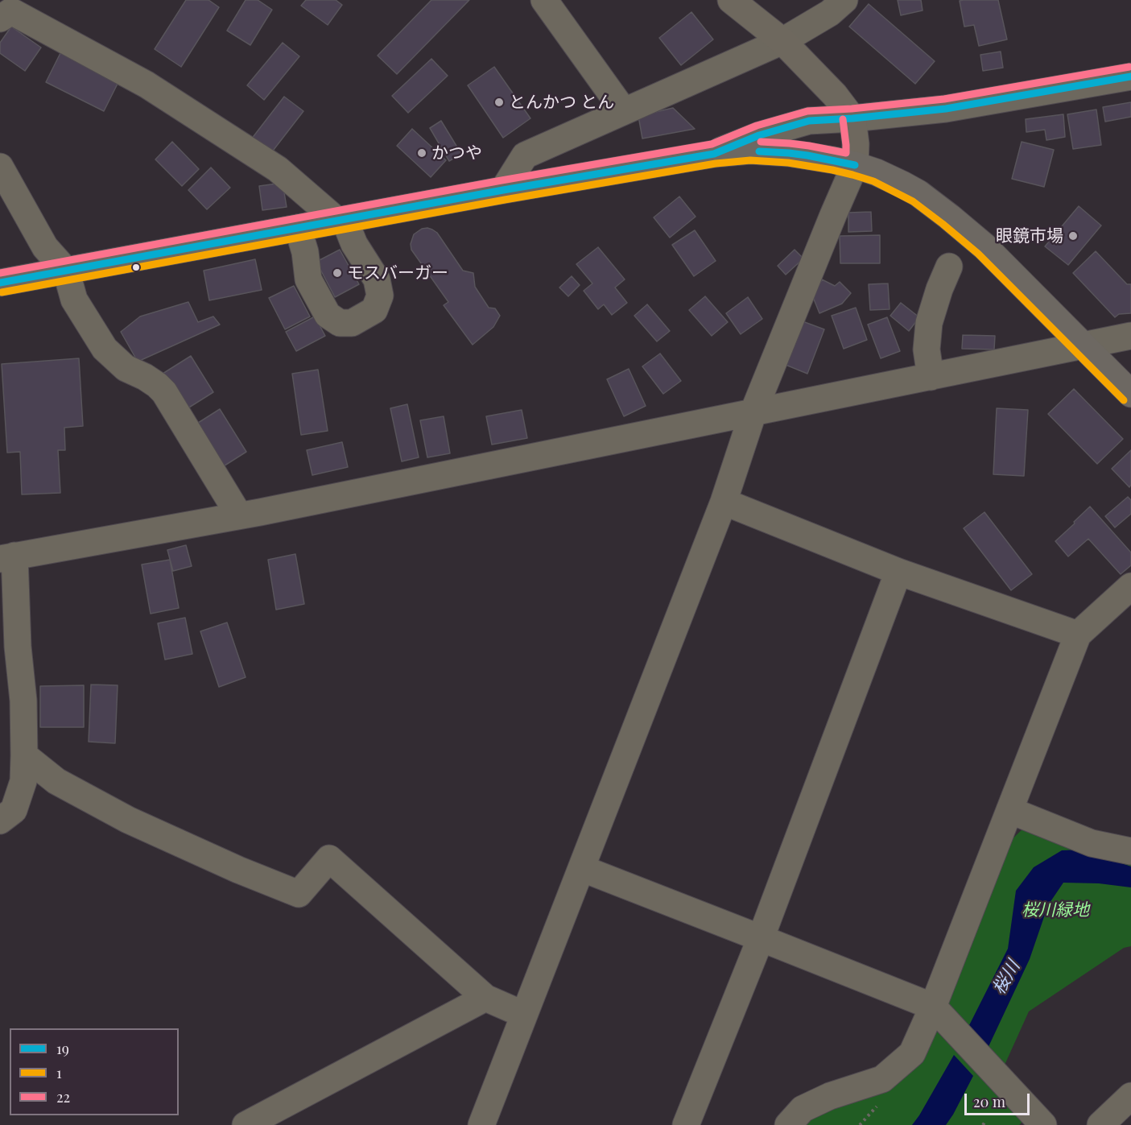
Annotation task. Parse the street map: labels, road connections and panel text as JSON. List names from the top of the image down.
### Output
{
  "water": ["桜川"],
  "parks": ["桜川緑地"],
  "places": [
    "とんかつ とん",
    "かつや",
    "眼鏡市場",
    "モスバーガー"
  ],
  "lines": ["transit line 22", "transit line 19", "transit line 1"],
  "legend": ["19", "1", "22"],
  "scale_bar": "20 m"
}
